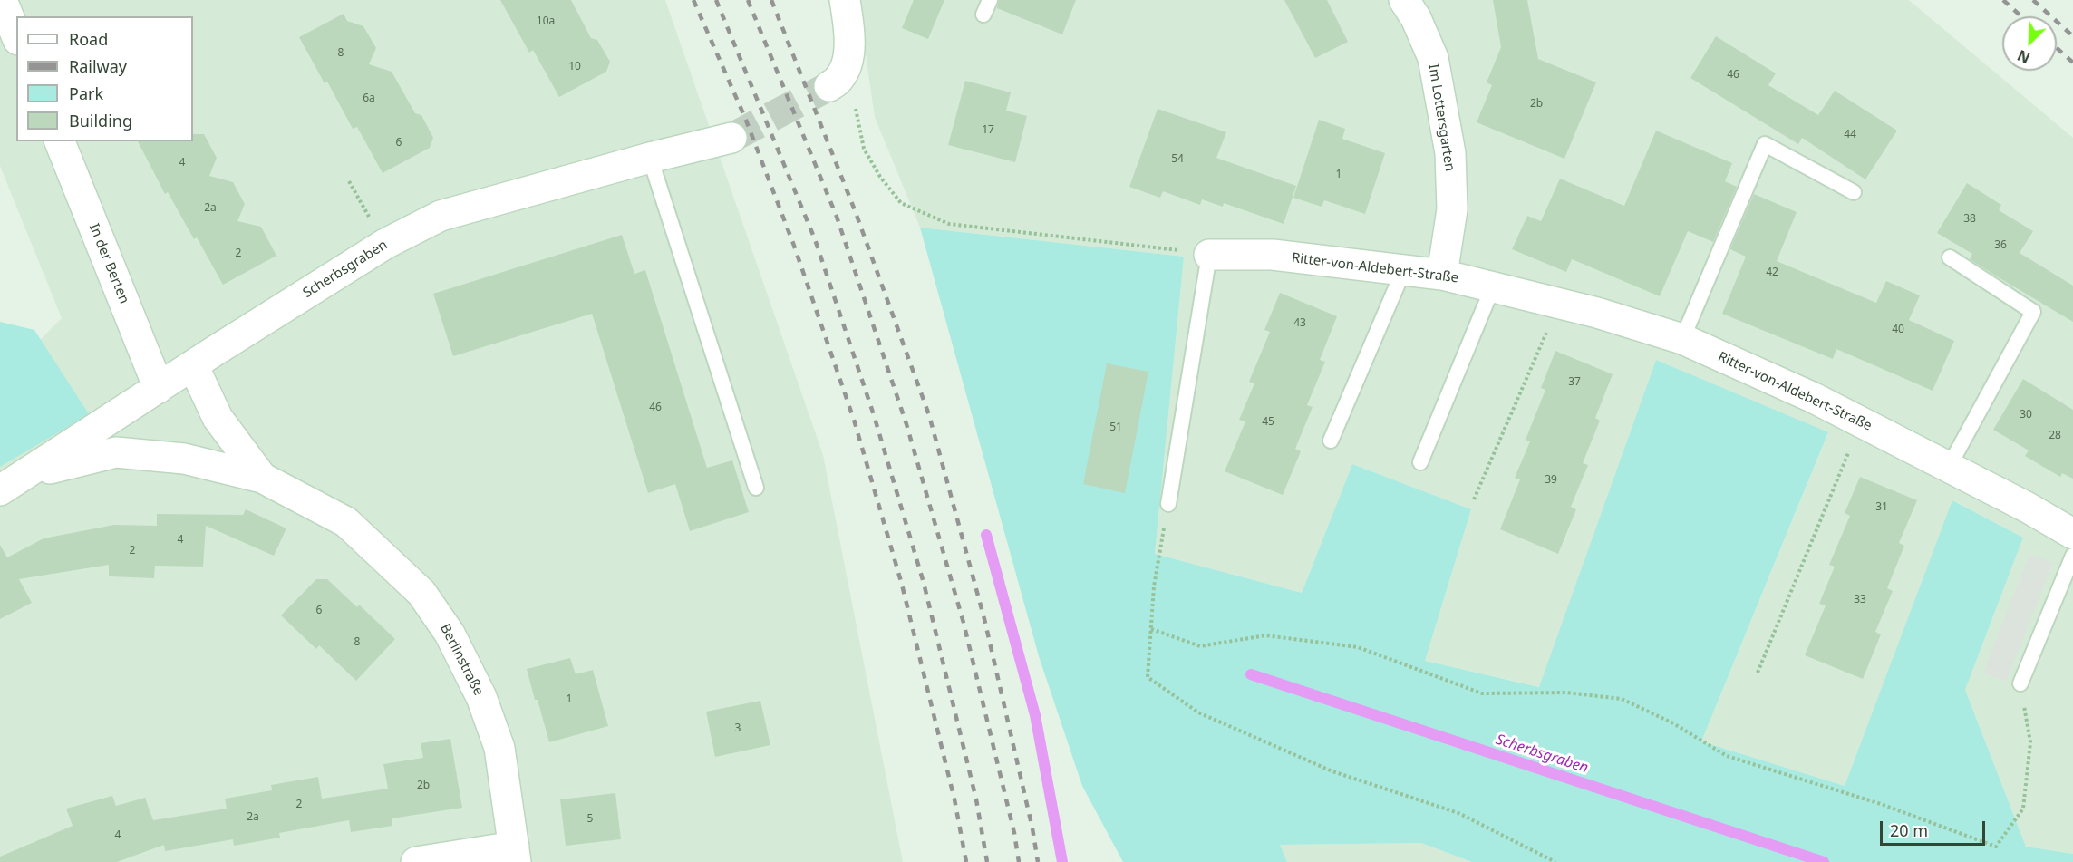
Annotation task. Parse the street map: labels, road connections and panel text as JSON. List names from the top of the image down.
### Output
{
  "streets": {
    "street": [
      "Im Lottersgarten",
      "In der Berten",
      "Ritter-von-Aldebert-Straße",
      "Scherbsgraben",
      "Berlinstraße"
    ]
  },
  "crossings": [
    ["Im Lottersgarten", "Ritter-von-Aldebert-Straße"],
    ["In der Berten", "Scherbsgraben"],
    ["Scherbsgraben", "Berlinstraße"]
  ],
  "water": ["Scherbsgraben"],
  "house_numbers": [
    "10a",
    "8",
    "10",
    "46",
    "6a",
    "2b",
    "17",
    "44",
    "6",
    "54",
    "4",
    "1",
    "2a",
    "38",
    "36",
    "2",
    "42",
    "43",
    "40",
    "37",
    "46",
    "30",
    "45",
    "51",
    "28",
    "39",
    "31",
    "4",
    "2",
    "33",
    "6",
    "8",
    "1",
    "3",
    "2b",
    "2",
    "2a",
    "5",
    "4"
  ],
  "legend": [
    "Road",
    "Railway",
    "Park",
    "Building"
  ],
  "scale_bar": "20 m",
  "north": "bottom left"
}
